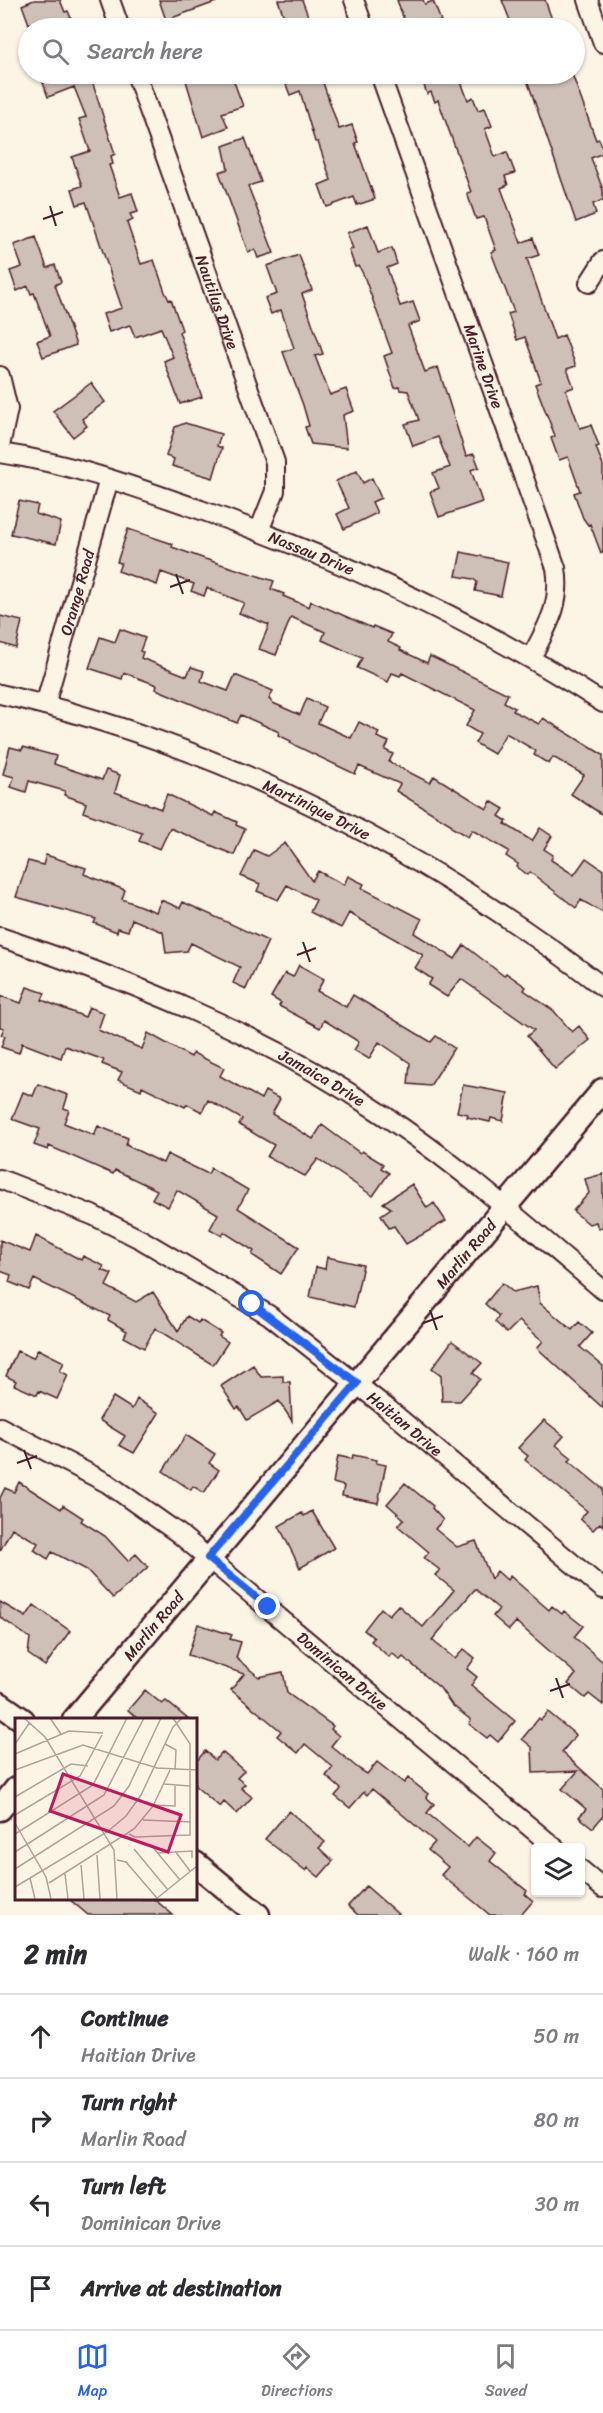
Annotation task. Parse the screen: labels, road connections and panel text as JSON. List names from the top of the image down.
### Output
{
  "streets": {
    "street": [
      "Nautilus Drive",
      "Marine Drive",
      "Nassau Drive",
      "Orange Road",
      "Martinique Drive",
      "Jamaica Drive",
      "Marlin Road",
      "Haitian Drive",
      "Dominican Drive"
    ]
  },
  "crossings": [
    ["Nautilus Drive", "Nassau Drive"],
    ["Marine Drive", "Nassau Drive"],
    ["Nassau Drive", "Orange Road"],
    ["Orange Road", "Martinique Drive"],
    ["Jamaica Drive", "Marlin Road"],
    ["Marlin Road", "Haitian Drive"],
    ["Marlin Road", "Dominican Drive"]
  ],
  "page": {
    "search": "Search here",
    "heading": ["2 min", "Walk · 160 m"],
    "list": [
      ["Continue", "Haitian Drive", "50 m"],
      ["Turn right", "Marlin Road", "80 m"],
      ["Turn left", "Dominican Drive", "30 m"],
      "Arrive at destination"
    ],
    "nav": ["Map", "Directions", "Saved"]
  }
}
